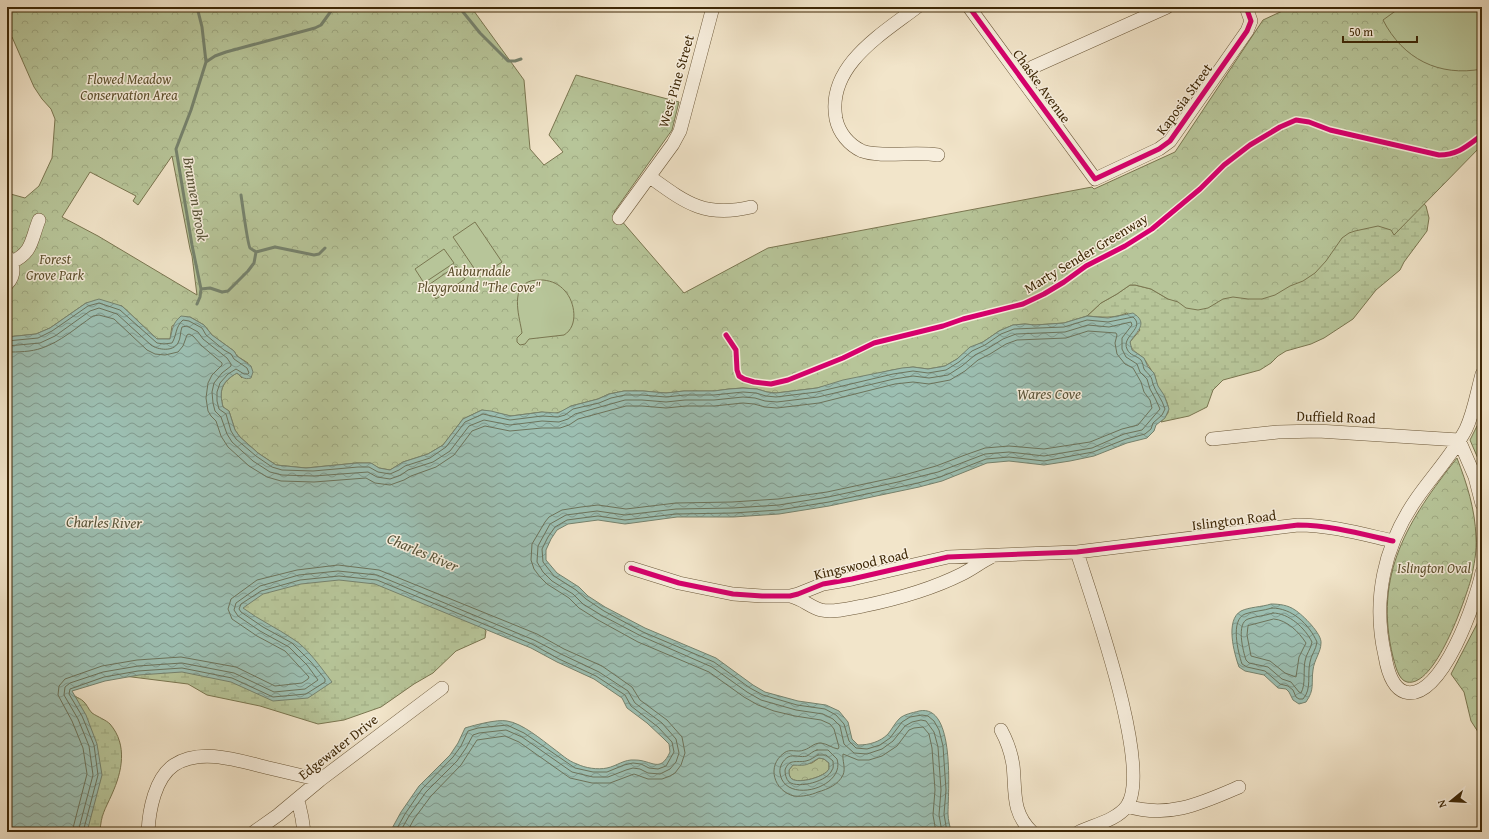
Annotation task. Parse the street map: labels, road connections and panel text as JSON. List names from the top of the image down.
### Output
{
  "streets": {
    "street": [
      "West Pine Street",
      "Chaske Avenue",
      "Kaposia Street",
      "Duffield Road",
      "Islington Road",
      "Kingswood Road",
      "Edgewater Drive"
    ],
    "cycle path": ["Marty Sender Greenway"]
  },
  "crossings": [
    ["Chaske Avenue", "Kaposia Street"],
    ["Islington Road", "Kingswood Road"]
  ],
  "water": ["Brunnen Brook", "Wares Cove", "Charles River"],
  "parks": [
    "Flowed Meadow Conservation Area",
    "Forest Grove Park",
    "Auburndale Playground \"The Cove\"",
    "Islington Oval"
  ],
  "scale_bar": "50 m",
  "north": "left"
}
